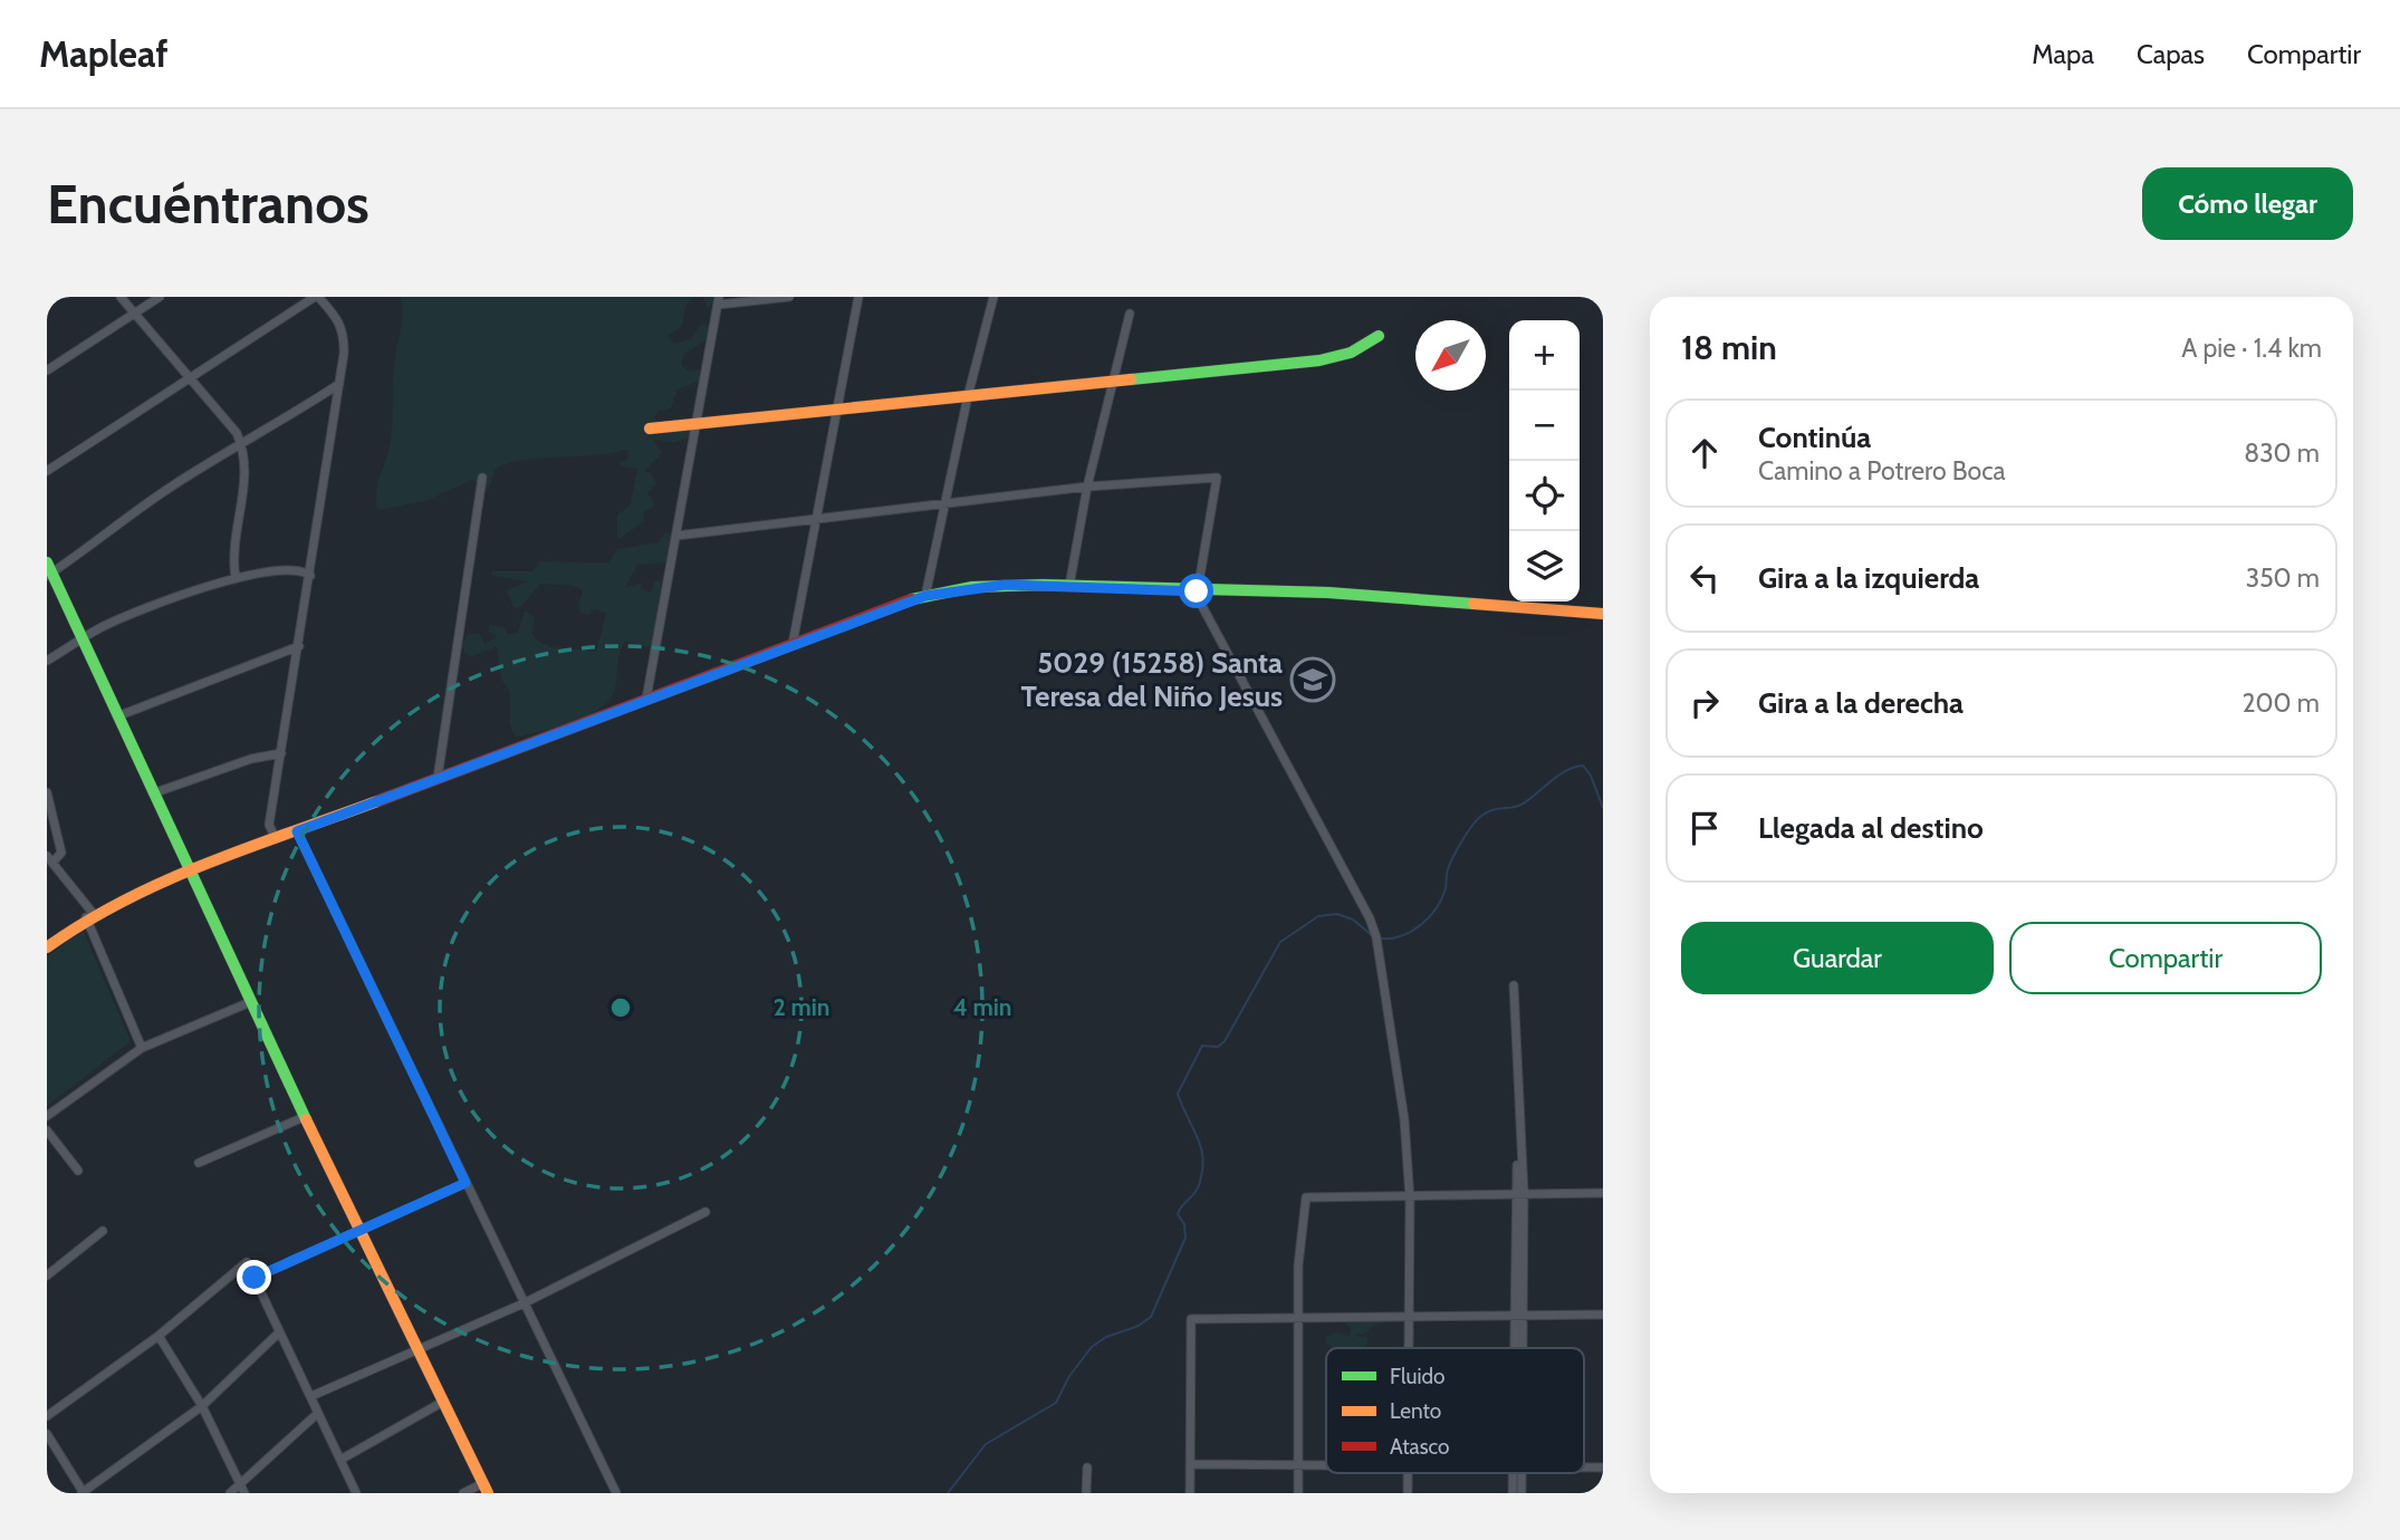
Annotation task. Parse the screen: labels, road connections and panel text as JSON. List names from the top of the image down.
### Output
{
  "places": {
    "school or university": ["5029 (15258) Santa Teresa del Niño Jesus"]
  },
  "legend": ["Fluido", "Lento", "Atasco"],
  "north": "bottom left",
  "page": {
    "header": "Mapleaf",
    "nav": ["Mapa", "Capas", "Compartir"],
    "buttons": [
      "Cómo llegar",
      ["Guardar", "Compartir"]
    ],
    "title": "Encuéntranos",
    "heading": ["18 min", "A pie · 1.4 km"],
    "map_buttons": ["+", "−"],
    "list": [
      ["Continúa", "Camino a Potrero Boca", "830 m"],
      ["Gira a la izquierda", "350 m"],
      ["Gira a la derecha", "200 m"],
      "Llegada al destino"
    ]
  },
  "rings": ["2 min", "4 min"]
}
